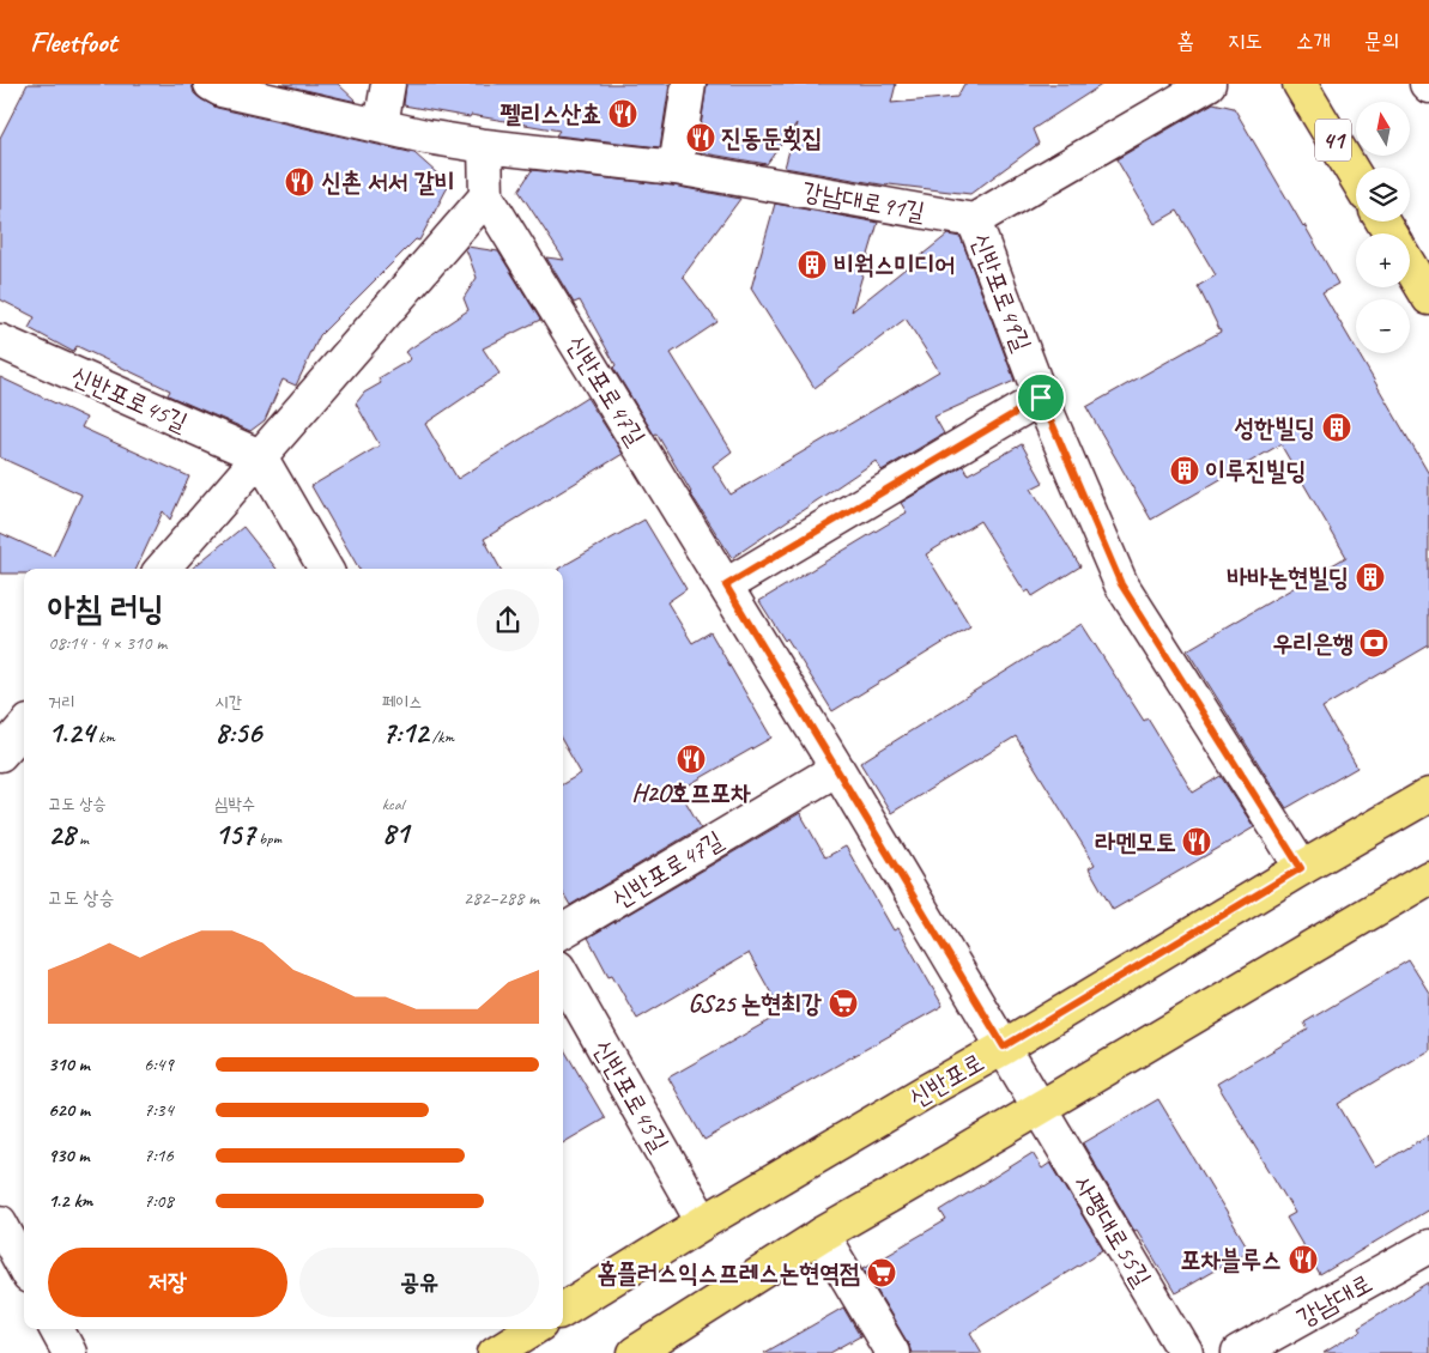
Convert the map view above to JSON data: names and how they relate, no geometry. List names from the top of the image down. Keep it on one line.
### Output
{"streets":{"main road":["41","신반포로"],"street":["강남대로91길","신반포로49길","신반포로47길","신반포로45길","사평대로55길","강남대로"]},"crossings":[["강남대로91길","신반포로49길"],["신반포로49길","신반포로"],["신반포로47길","신반포로"],["신반포로47길","사평대로55길"],["신반포로45길","신반포로"],["신반포로","사평대로55길"]],"places":{"restaurant":["펠리스산쵸","진동둔횟집","신촌 서서 갈비","H2O호프포차","라멘모토","포차블루스"],"building":["비웍스미디어","성한빌딩","이루진빌딩","바바논현빌딩"],"bank":["우리은행"],"supermarket":["GS25 논현최강","홈플러스익스프레스논현역점"]},"north":"top","page":{"header":"Fleetfoot","nav":["홈","지도","소개","문의"],"map_buttons":["+","−"],"heading":["아침 러닝","08:14 · 4 × 310 m"],"stats":[["거리","1.24 km"],["시간","8:56"],["페이스","7:12 /km"],["고도 상승","28 m"],["심박수","157 bpm"],["kcal","81"]],"chart":["고도 상승","282–288 m"],"list":[{"name":"310 m","note":"6:49"},{"name":"620 m","note":"7:34"},{"name":"930 m","note":"7:16"},{"name":"1.2 km","note":"7:08"}],"buttons":["저장","공유"]}}
